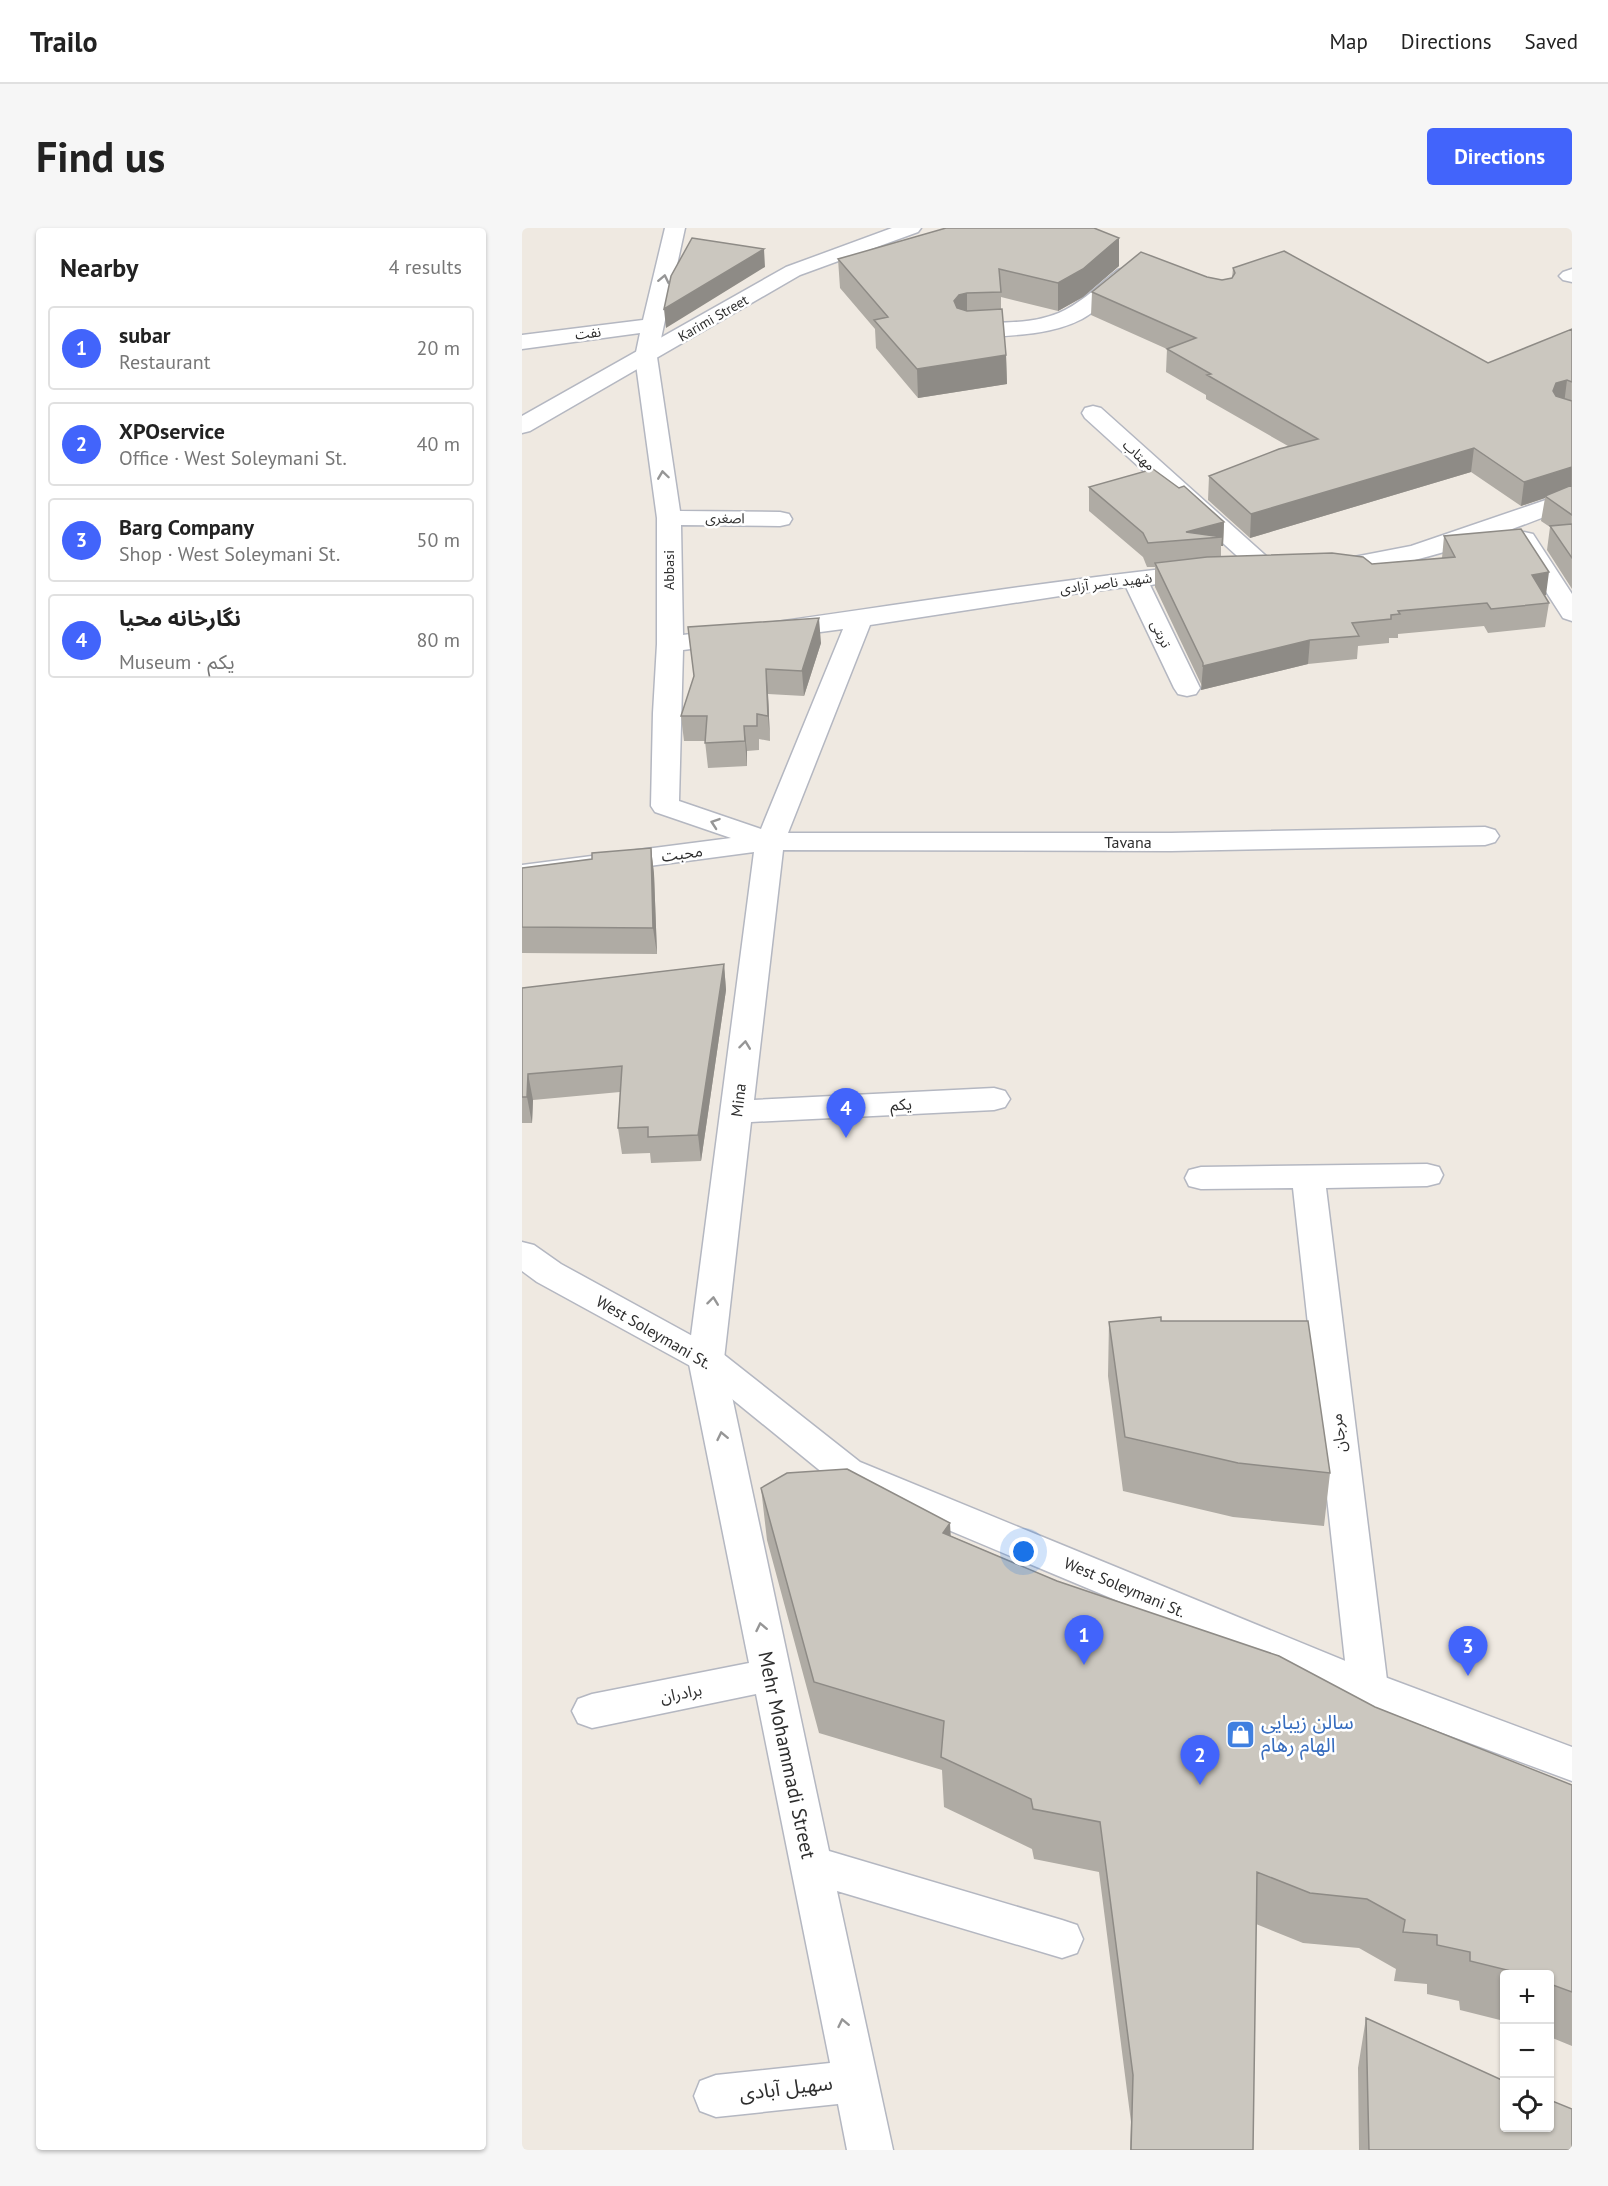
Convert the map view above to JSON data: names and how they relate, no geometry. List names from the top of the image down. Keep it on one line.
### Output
{"streets":{"street":["Karimi Street","نفت","مهتاب","اصغری","Abbasi","شهید ناصر آزادی","تربتی","Tavana","محبت","Mina","یکم","West Soleymani St.","مرجان","برادران","Mehr Mohammadi Street","سهیل آبادی"]},"crossings":[["Karimi Street","Abbasi"],["نفت","Abbasi"],["مهتاب","شهید ناصر آزادی"],["اصغری","Abbasi"],["Abbasi","شهید ناصر آزادی"],["Abbasi","Tavana"],["Abbasi","محبت"],["Abbasi","Mina"],["شهید ناصر آزادی","تربتی"],["شهید ناصر آزادی","Mina"],["Tavana","محبت"],["Tavana","Mina"],["محبت","Mina"],["Mina","یکم"],["Mina","West Soleymani St."],["Mina","Mehr Mohammadi Street"],["West Soleymani St.","مرجان"],["West Soleymani St.","Mehr Mohammadi Street"],["برادران","Mehr Mohammadi Street"],["Mehr Mohammadi Street","سهیل آبادی"]],"one_way":["Abbasi","Mina","Mehr Mohammadi Street"],"places":{"shop":["سالن زیبایی الهام رهام"]},"page":{"header":"Trailo","nav":["Map","Directions","Saved"],"buttons":"Directions","title":"Find us","heading":["Nearby","4 results"],"list":[{"mark":"1","name":"subar","note":"Restaurant","value":"20 m"},{"mark":"2","name":"XPOservice","note":"Office · West Soleymani St.","value":"40 m"},{"mark":"3","name":"Barg Company","note":"Shop · West Soleymani St.","value":"50 m"},{"mark":"4","name":"نگارخانه محیا","note":"Museum · یکم","value":"80 m"}],"pins":["4","1","3","2"],"map_buttons":["+","−"]}}
